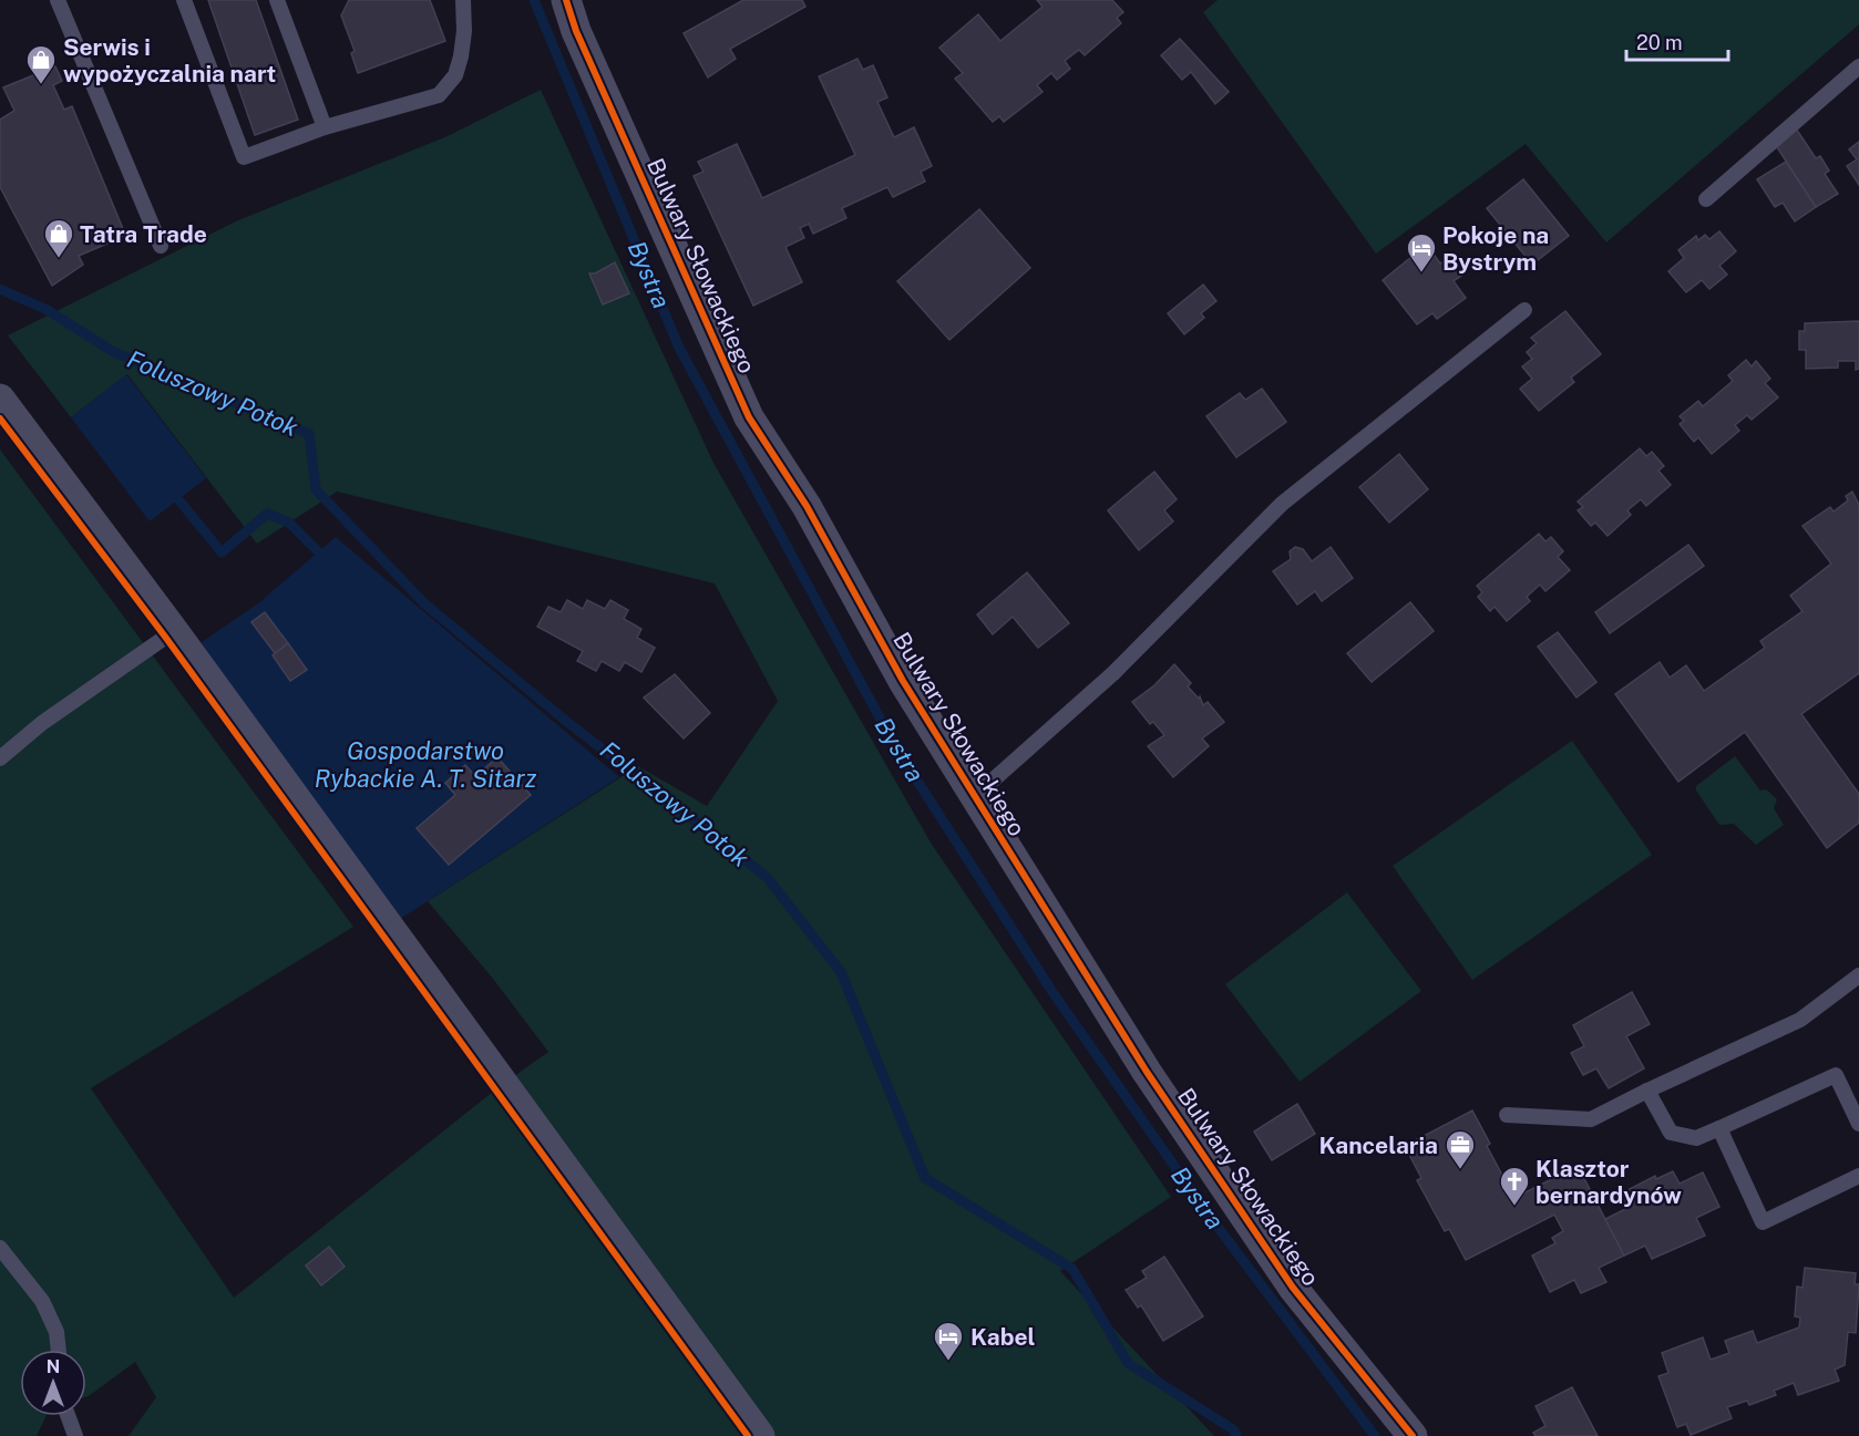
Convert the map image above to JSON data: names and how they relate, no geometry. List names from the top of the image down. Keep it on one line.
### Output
{"streets":{"street":["Bulwary Słowackiego"]},"water":["Bystra","Foluszowy Potok","Gospodarstwo Rybackie A. T. Sitarz"],"places":{"shop":["Serwis i wypożyczalnia nart","Tatra Trade"],"hotel":["Pokoje na Bystrym","Kabel"],"office":["Kancelaria"],"church":["Klasztor bernardynów"]},"scale_bar":"20 m","north":"top"}
